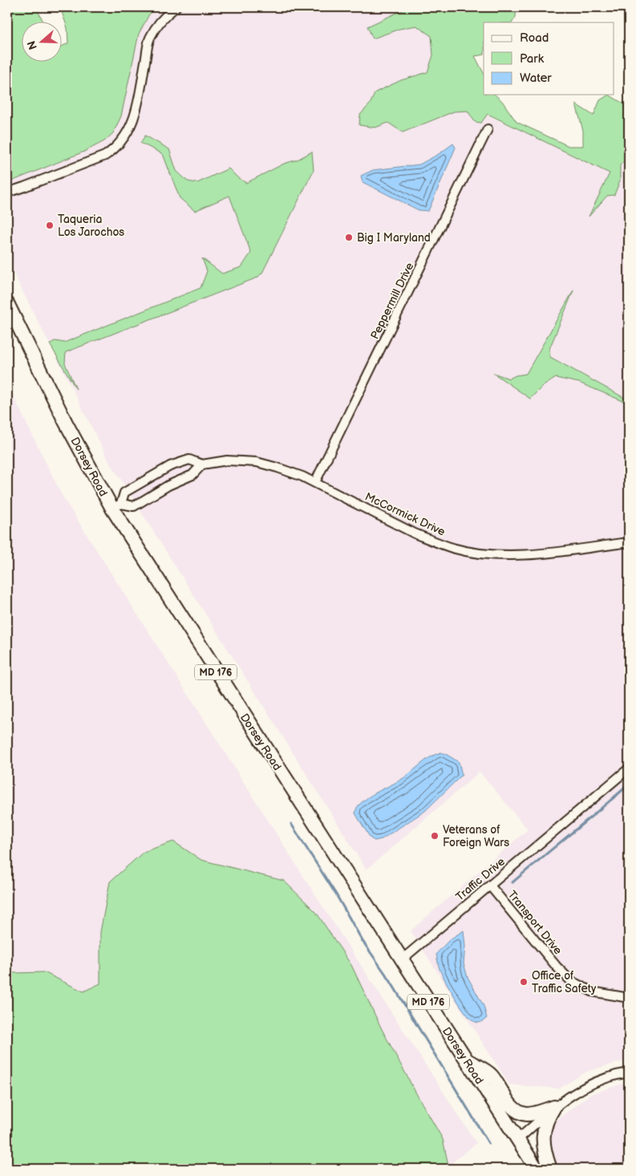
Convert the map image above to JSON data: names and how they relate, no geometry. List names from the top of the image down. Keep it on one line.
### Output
{"streets":{"main road":["Dorsey Road","MD 176"],"street":["Peppermill Drive","McCormick Drive","Traffic Drive","Transport Drive"]},"crossings":[["Peppermill Drive","McCormick Drive"],["Dorsey Road","McCormick Drive"],["Dorsey Road","Traffic Drive"],["Traffic Drive","Transport Drive"]],"places":["Taqueria Los Jarochos","Big I Maryland","Veterans of Foreign Wars","Office of Traffic Safety"],"legend":["Road","Park","Water"],"north":"left"}
